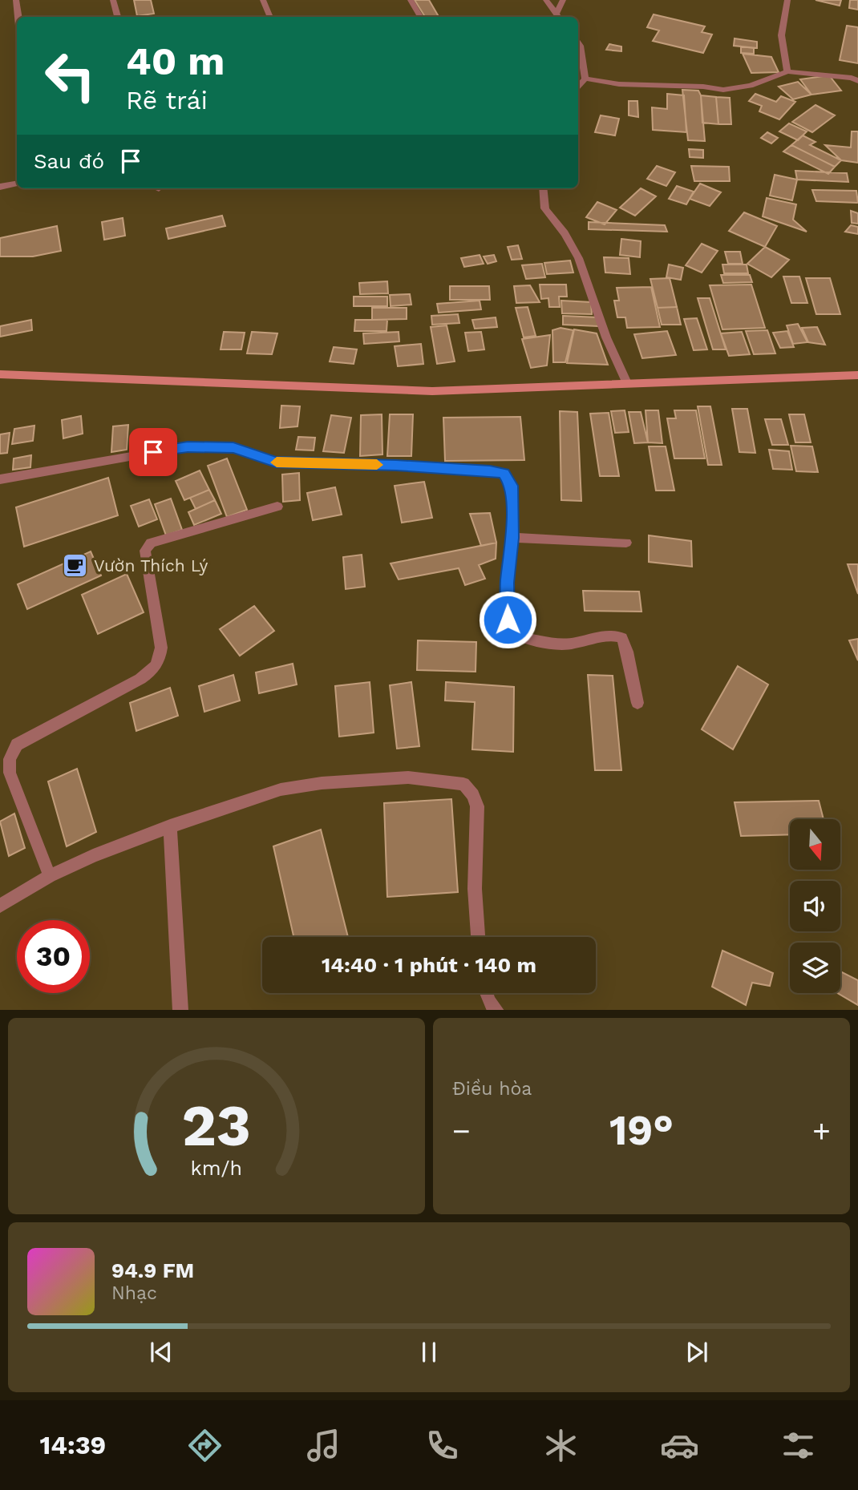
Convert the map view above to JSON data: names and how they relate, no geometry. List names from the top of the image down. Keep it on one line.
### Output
{"places":{"cafe":["Vườn Thích Lý"]},"north":"bottom","page":{"turn":["40 m","Rẽ trái"],"then":"Sau đó","limit":"30","trip":"14:40 · 1 phút · 140 m","tile":"Điều hòa","heat":["−","19°","+"],"song":["94.9 FM","Nhạc"],"tabs":"14:39","gauge":["23","km/h"]}}
